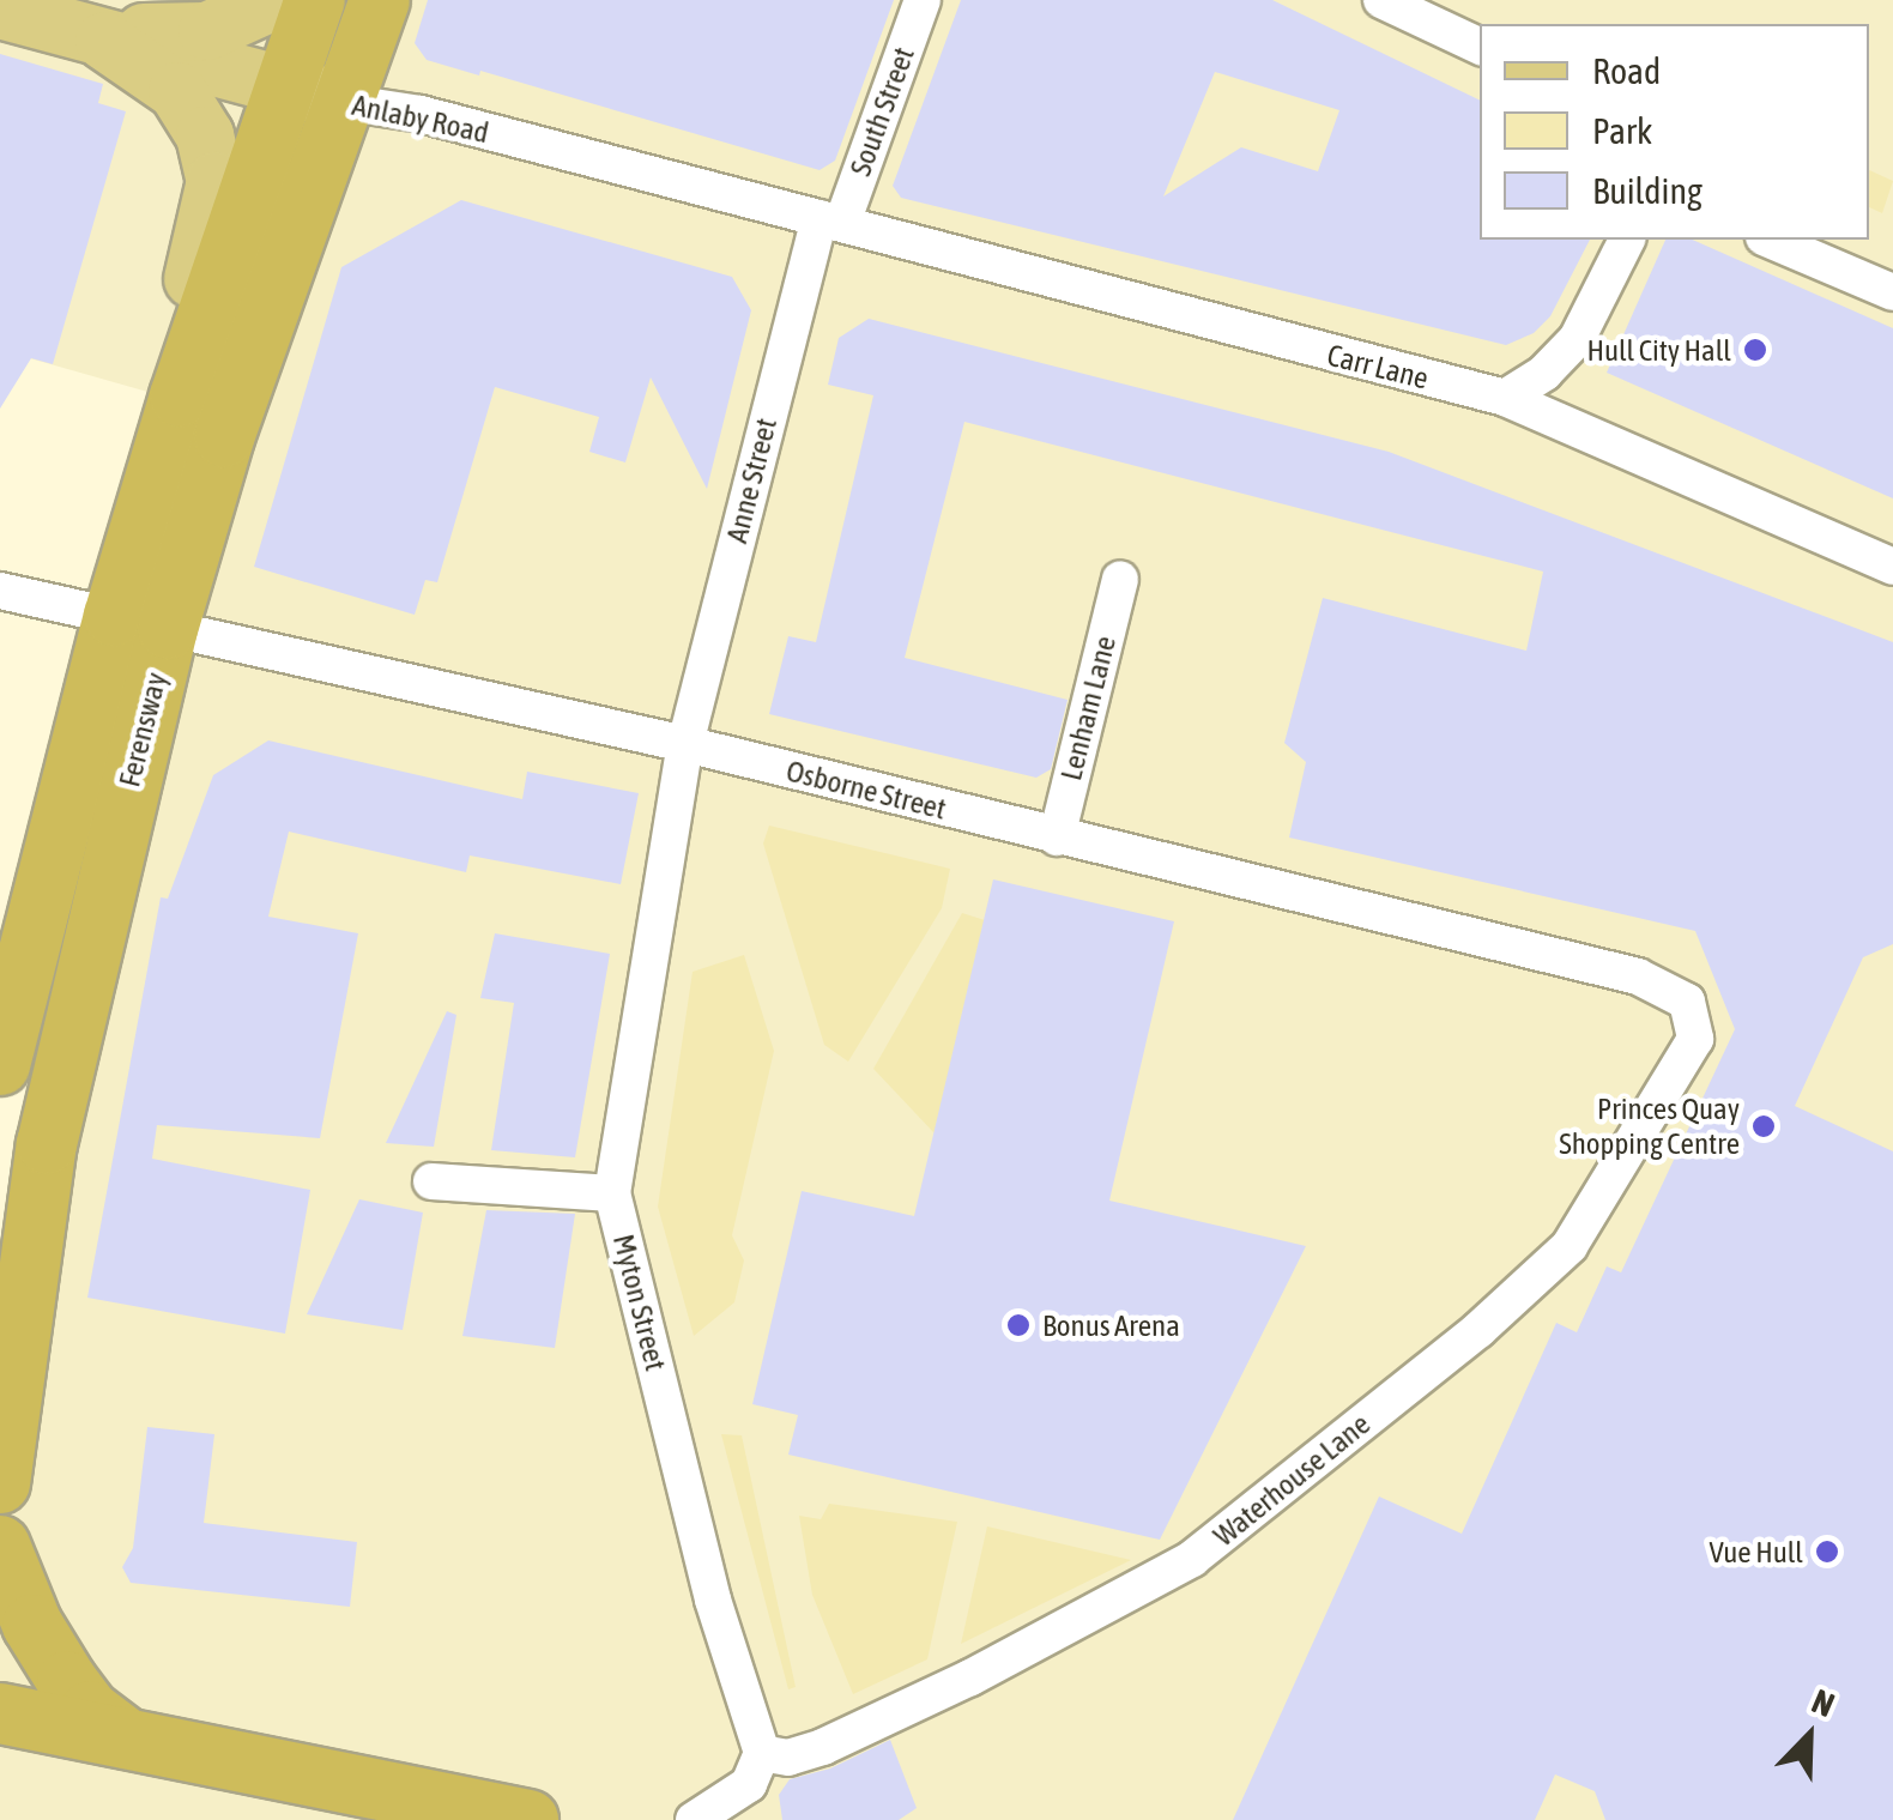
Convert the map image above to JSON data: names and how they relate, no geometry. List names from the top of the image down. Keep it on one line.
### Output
{"streets":{"highway":["Ferensway"],"main road":["Anlaby Road"],"street":["South Street","Carr Lane","Anne Street","Lenham Lane","Osborne Street","Myton Street","Waterhouse Lane"]},"crossings":[["South Street","Anlaby Road"],["South Street","Carr Lane"],["South Street","Anne Street"],["Anlaby Road","Carr Lane"],["Anlaby Road","Anne Street"],["Anlaby Road","Ferensway"],["Carr Lane","Anne Street"],["Anne Street","Osborne Street"],["Anne Street","Myton Street"],["Lenham Lane","Osborne Street"],["Ferensway","Osborne Street"],["Osborne Street","Myton Street"],["Osborne Street","Waterhouse Lane"],["Myton Street","Waterhouse Lane"]],"places":["Hull City Hall","Princes Quay Shopping Centre","Bonus Arena","Vue Hull"],"legend":["Road","Park","Building"],"north":"top right"}
